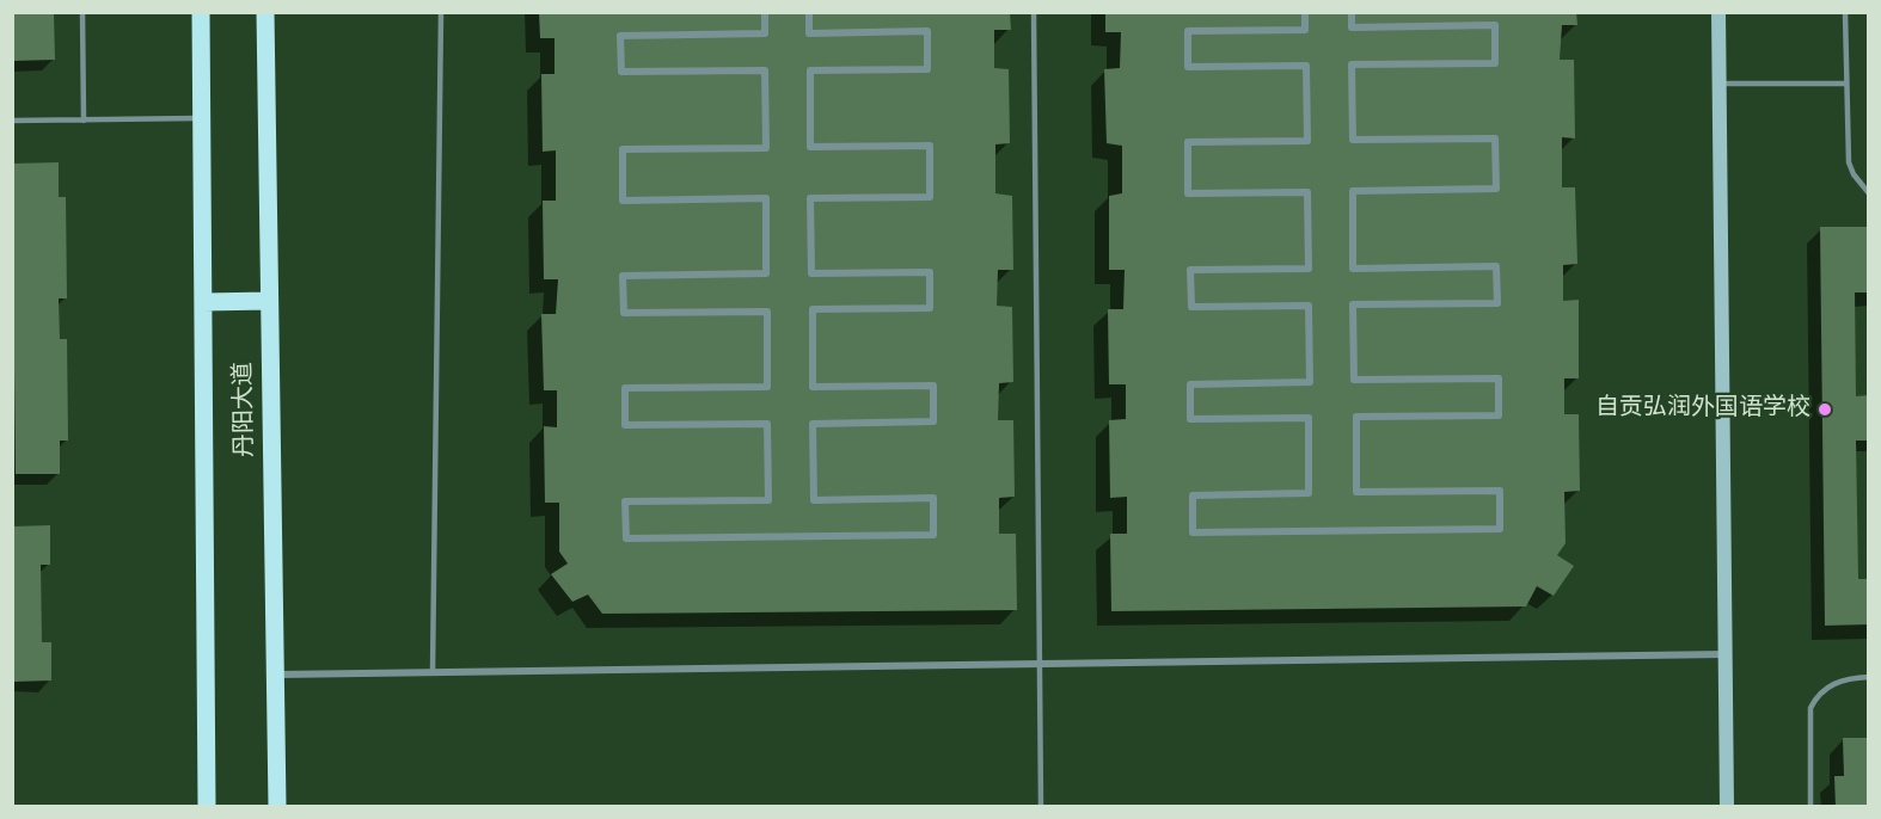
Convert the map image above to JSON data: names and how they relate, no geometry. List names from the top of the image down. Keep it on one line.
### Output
{"streets":{"main road":["丹阳大道"]},"places":["自贡弘润外国语学校"]}
